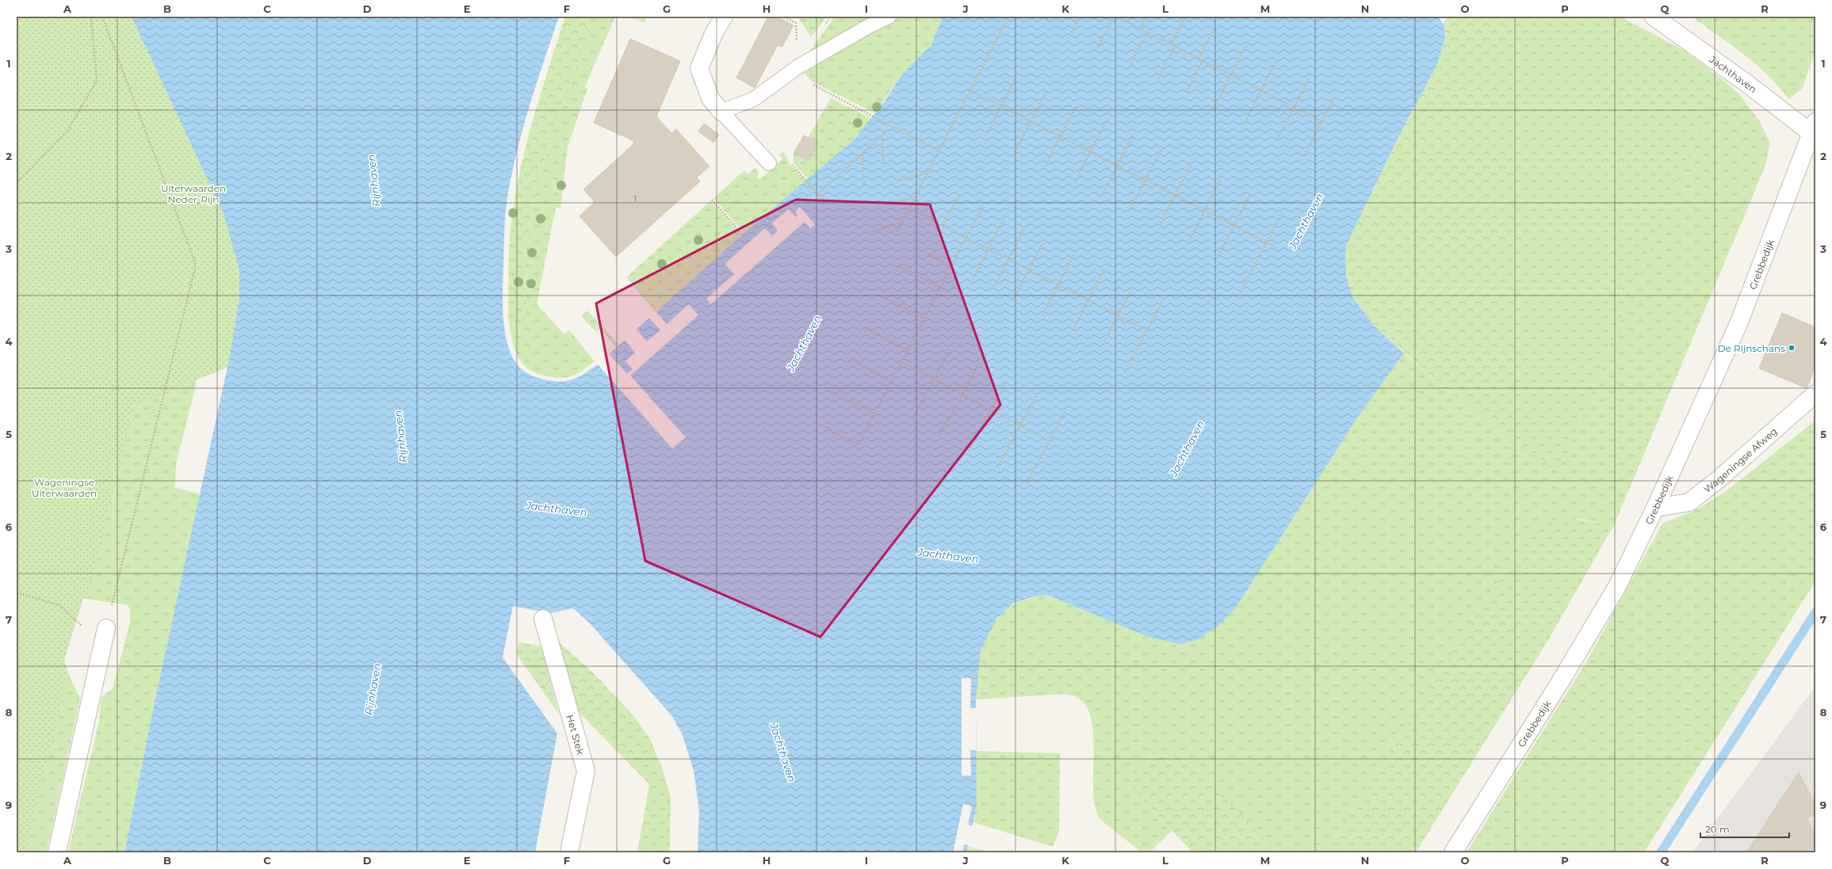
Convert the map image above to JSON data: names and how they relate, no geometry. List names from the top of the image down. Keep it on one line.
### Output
{"streets":{"street":["Jachthaven","Grebbedijk","Wageningse Afweg","Het Stek"]},"crossings":[["Jachthaven","Grebbedijk"],["Grebbedijk","Wageningse Afweg"]],"water":["Rijnhaven","Jachthaven"],"parks":["Uiterwaarden Neder-Rijn","Wageningse Uiterwaarden"],"places":["De Rijnschans"],"house_numbers":["1"],"scale_bar":"20 m","grid":{"columns":["A","B","C","D","E","F","G","H","I","J","K","L","M","N","O","P","Q","R"],"rows":["1","2","3","4","5","6","7","8","9"]}}
